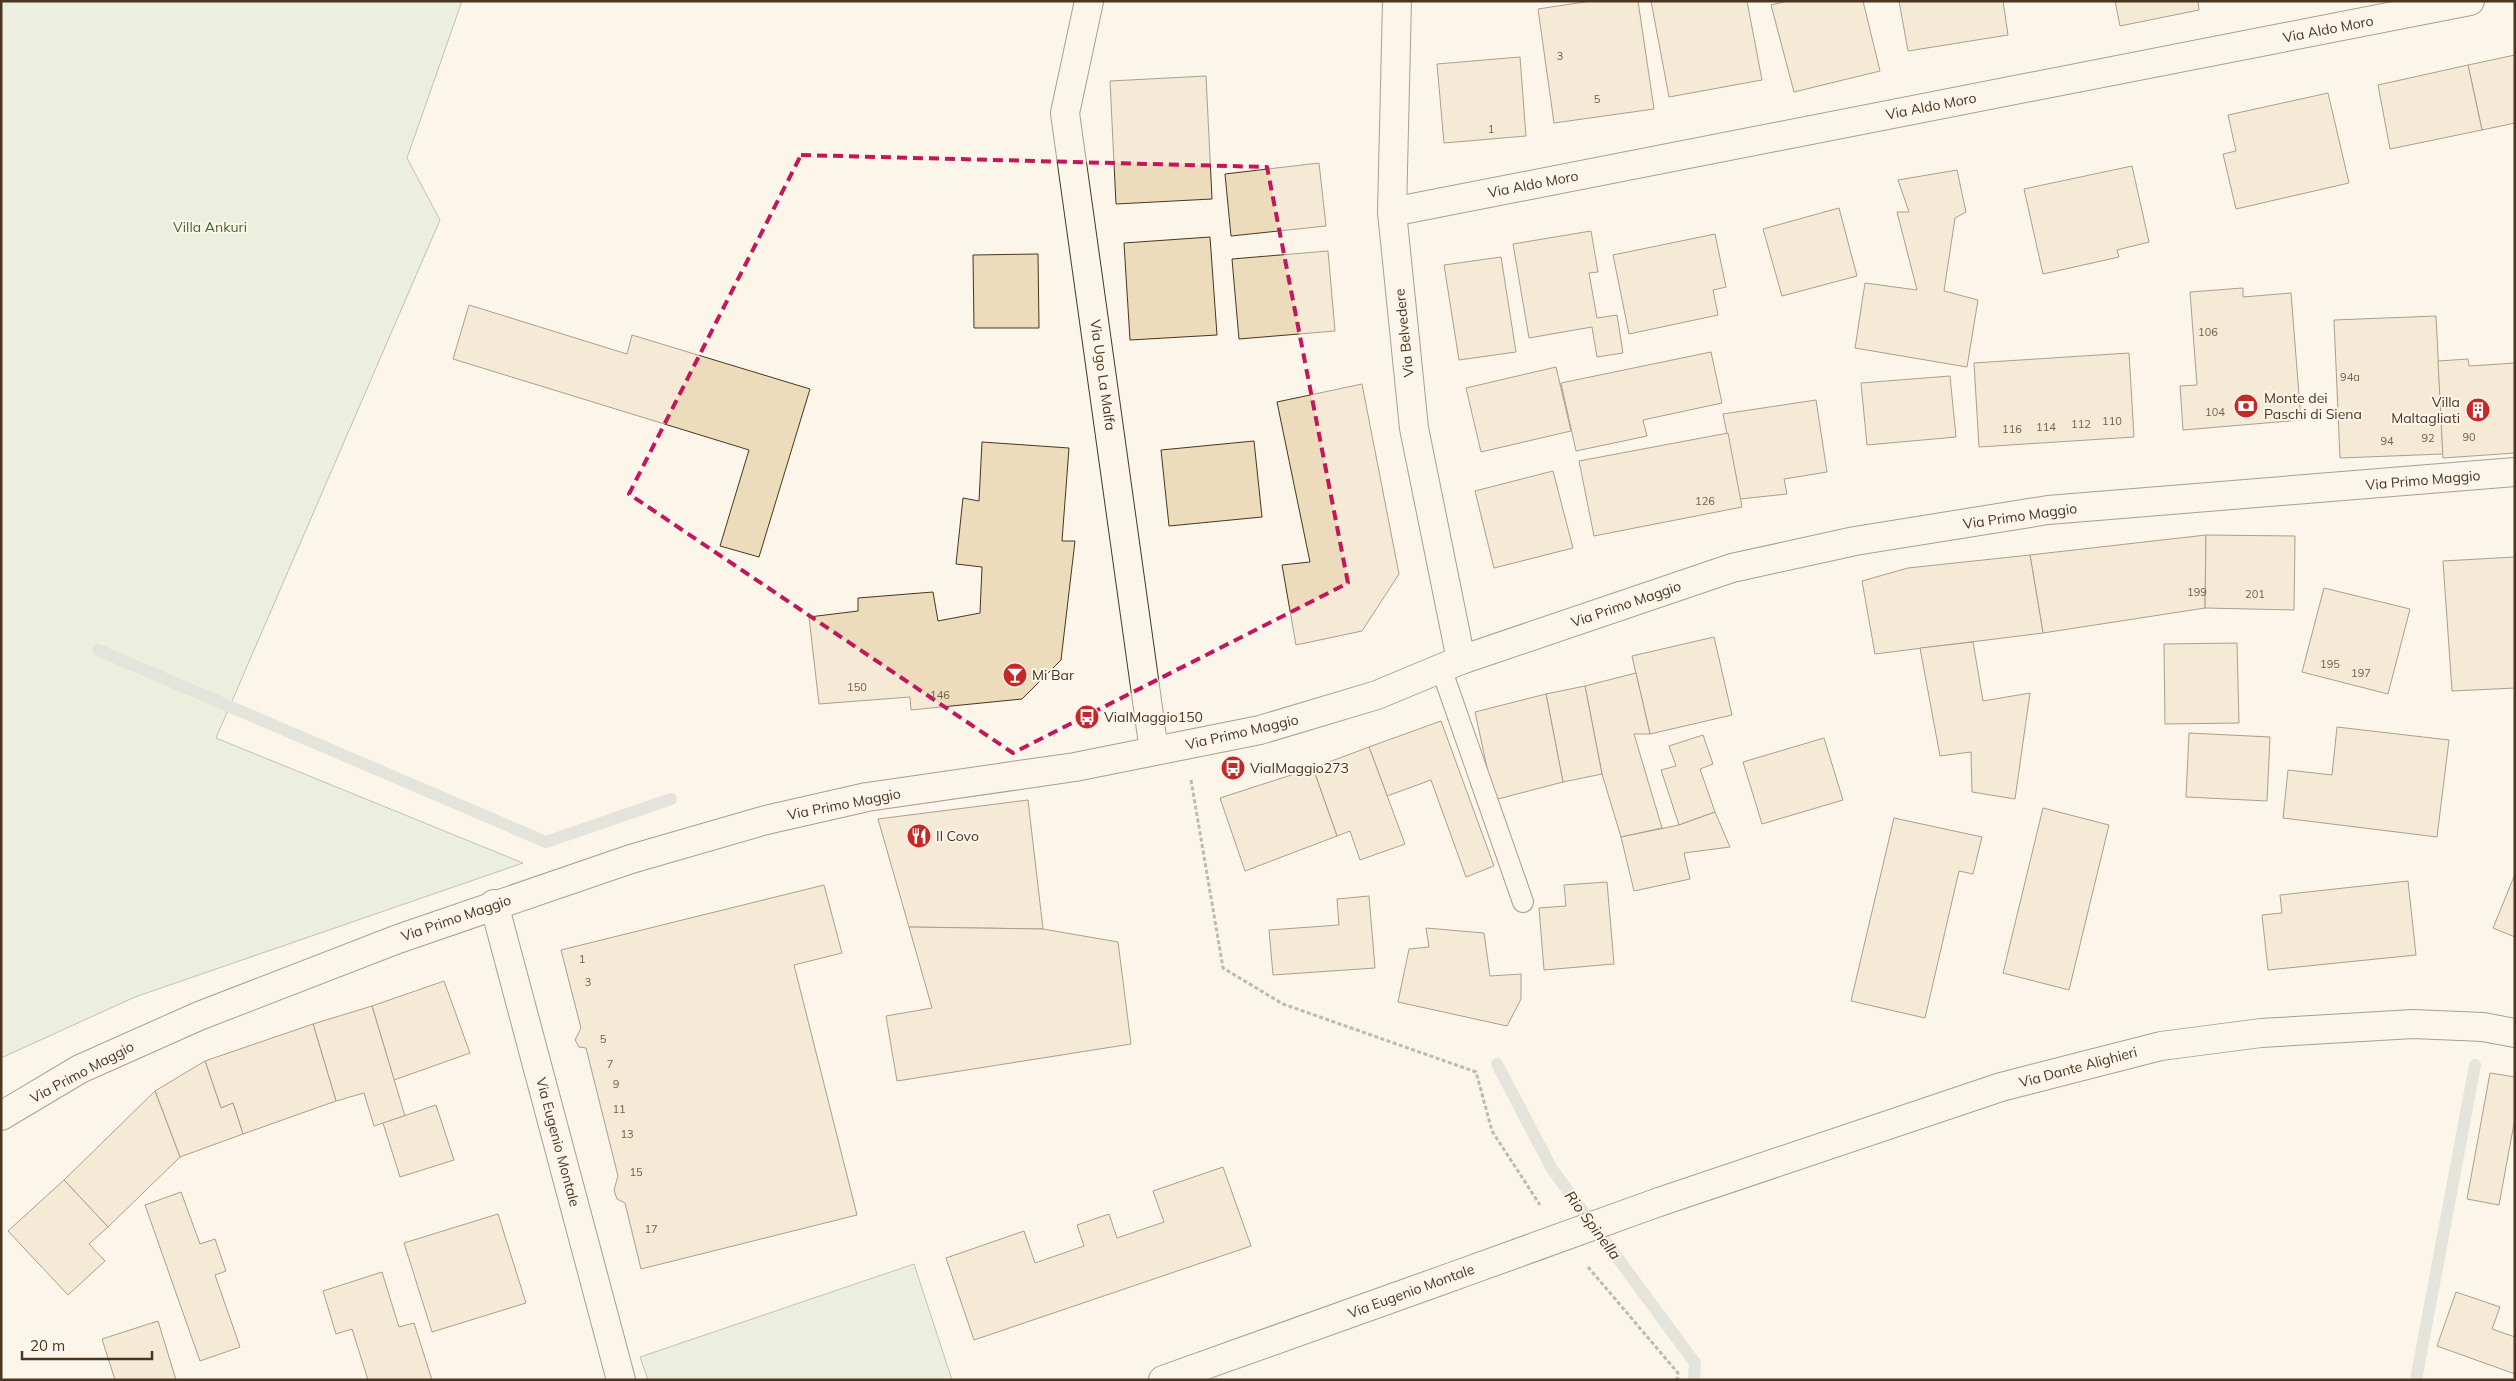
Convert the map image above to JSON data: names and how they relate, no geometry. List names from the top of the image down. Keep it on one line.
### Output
{"streets":{"street":["Via Aldo Moro","Via Belvedere","Via Ugo La Malfa","Via Primo Maggio","Via Dante Alighieri","Via Eugenio Montale"]},"crossings":[["Via Aldo Moro","Via Belvedere"],["Via Belvedere","Via Primo Maggio"],["Via Ugo La Malfa","Via Primo Maggio"],["Via Primo Maggio","Via Eugenio Montale"],["Via Dante Alighieri","Via Eugenio Montale"]],"water":["Rio Spinella"],"parks":["Villa Ankuri"],"places":{"bank":["Monte dei Paschi di Siena"],"building":["Villa Maltagliati"],"bar":["Mi Bar"],"bus stop":["ViaIMaggio150","ViaIMaggio273"],"restaurant":["Il Covo"]},"house_numbers":["3","5","1","106","94a","104","110","112","114","116","90","92","94","126","199","201","195","197","150","146","1","3","5","7","9","11","13","15","17"],"scale_bar":"20 m"}
